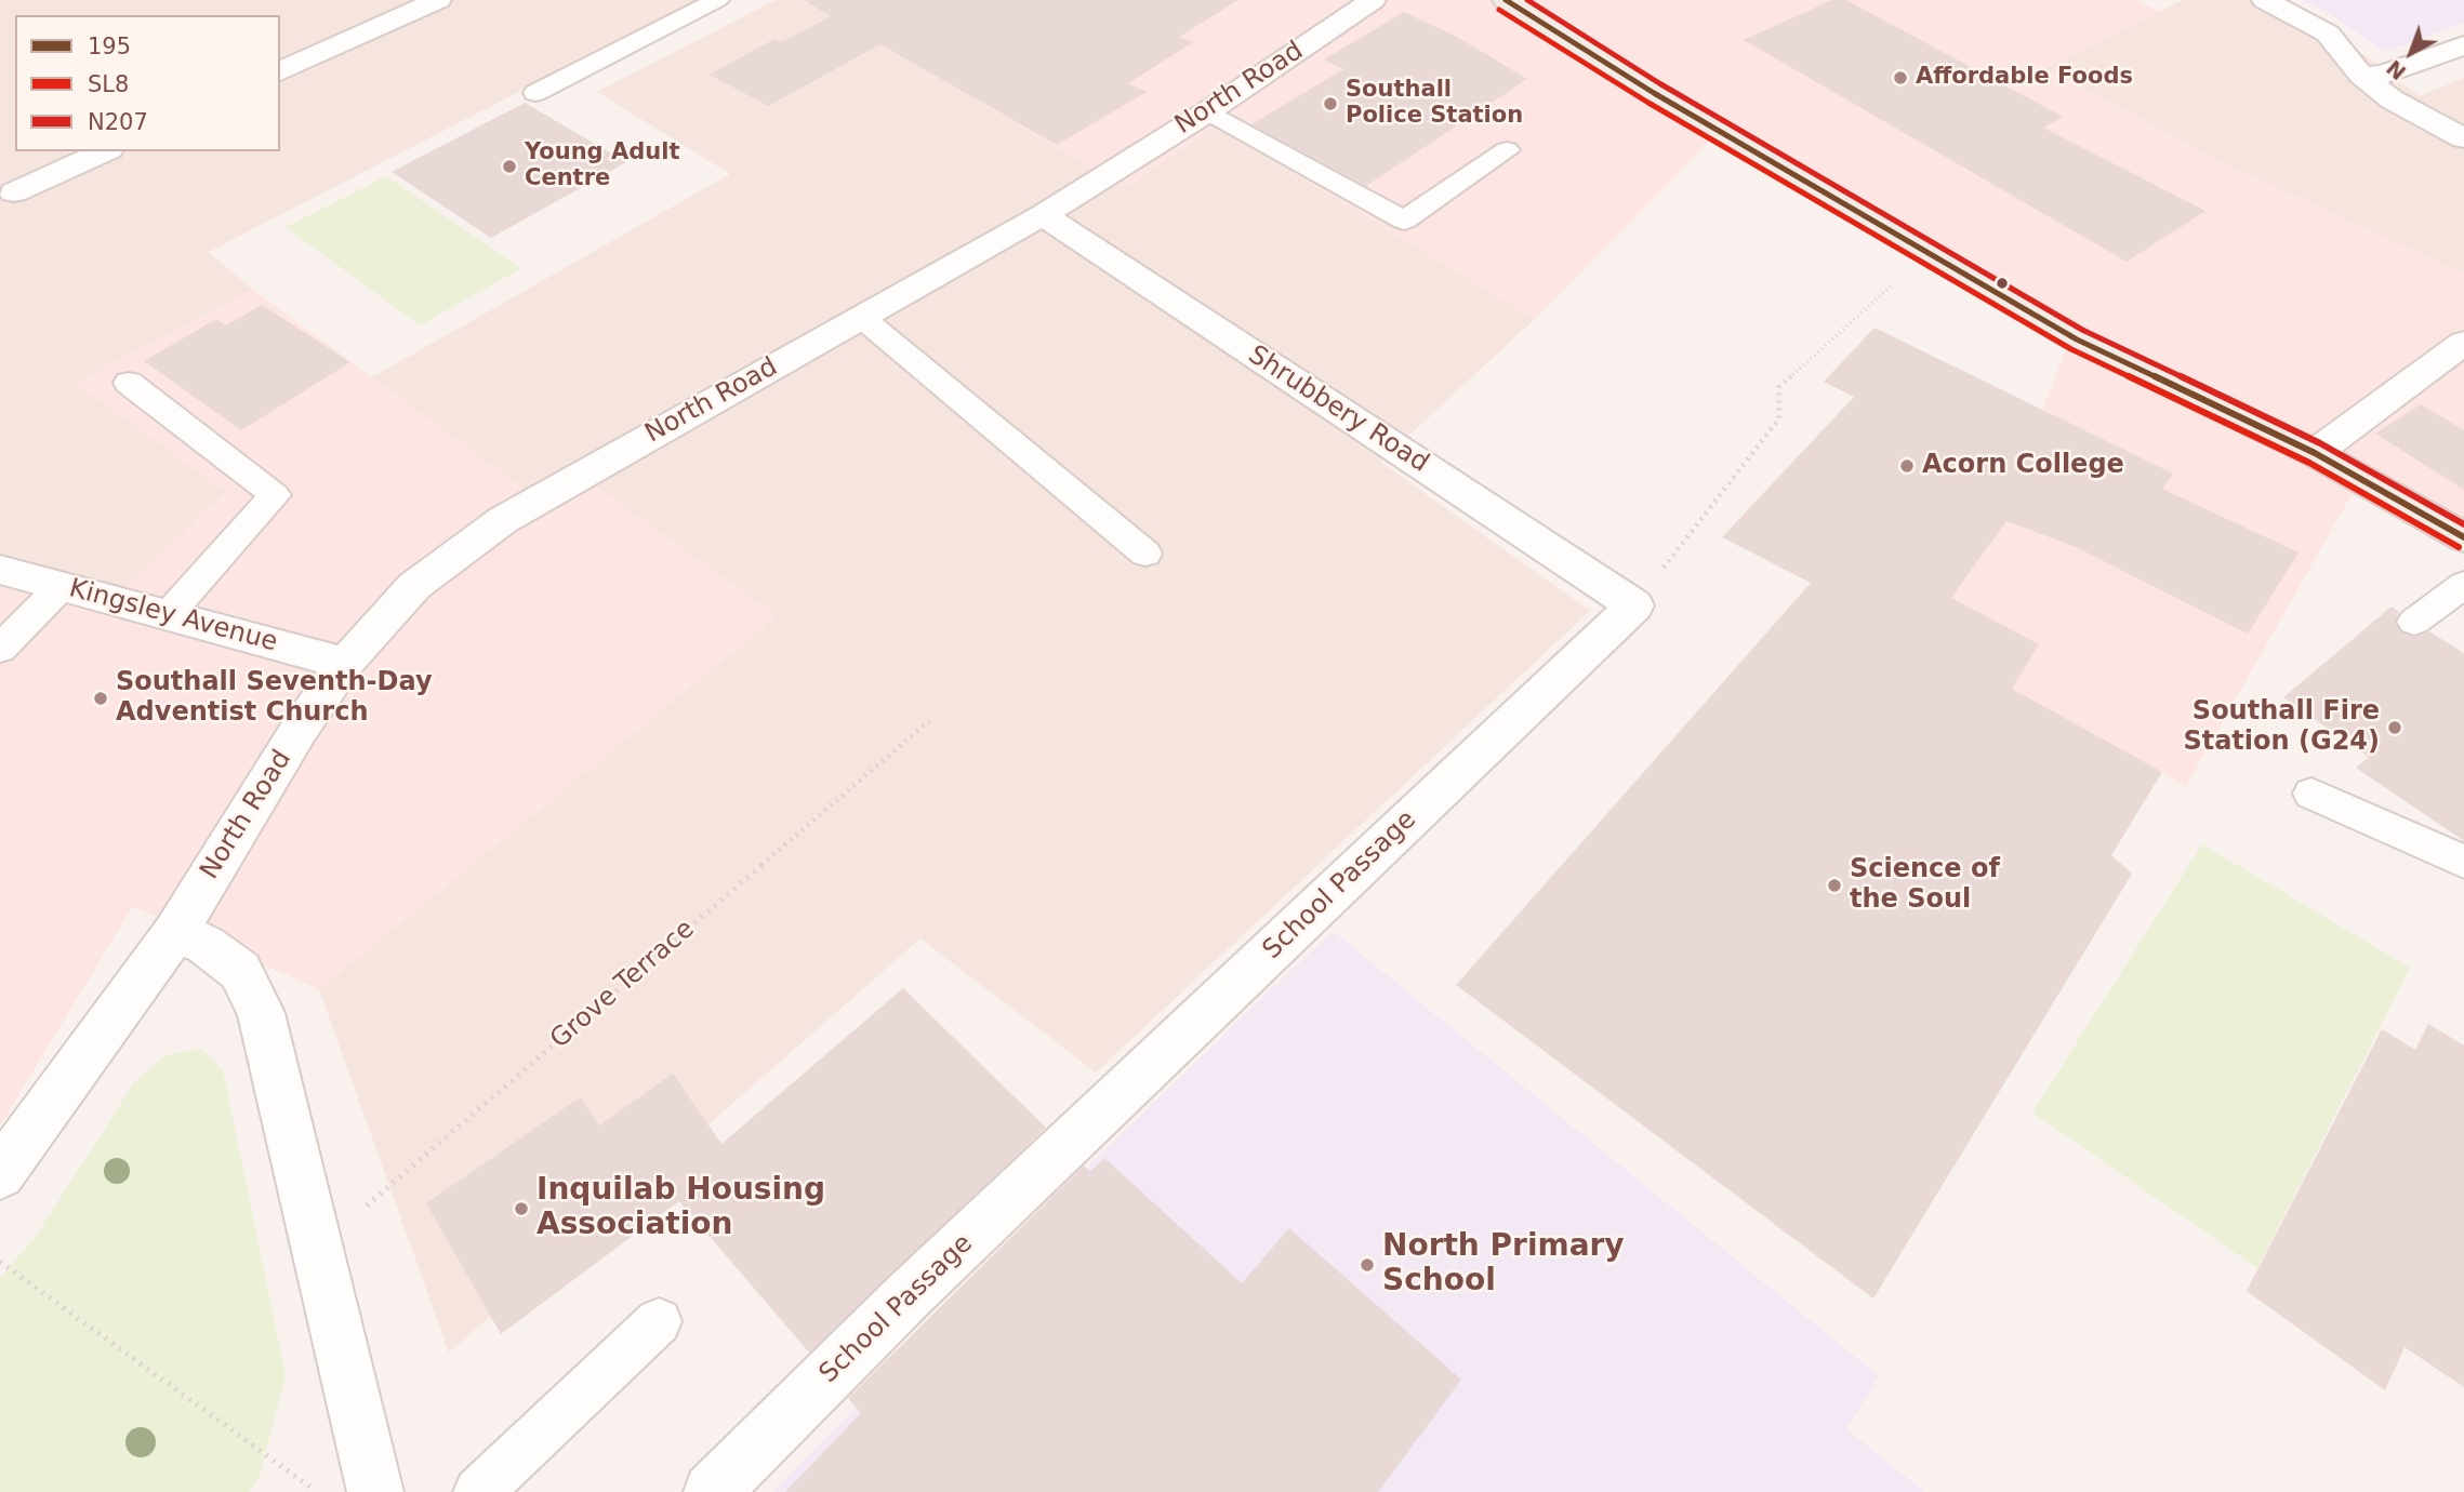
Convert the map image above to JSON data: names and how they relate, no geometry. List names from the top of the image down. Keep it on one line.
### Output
{"streets":{"street":["North Road","Shrubbery Road","Kingsley Avenue","School Passage"],"path":["Grove Terrace"]},"crossings":[["North Road","Shrubbery Road"],["North Road","Kingsley Avenue"],["Shrubbery Road","School Passage"]],"places":["Affordable Foods","Southall Police Station","Young Adult Centre","Acorn College","Southall Seventh-Day Adventist Church","Southall Fire Station (G24)","Science of the Soul","Inquilab Housing Association","North Primary School"],"lines":["transit line 195","transit line N207","transit line SL8"],"legend":["195","SL8","N207"],"north":"bottom left"}
